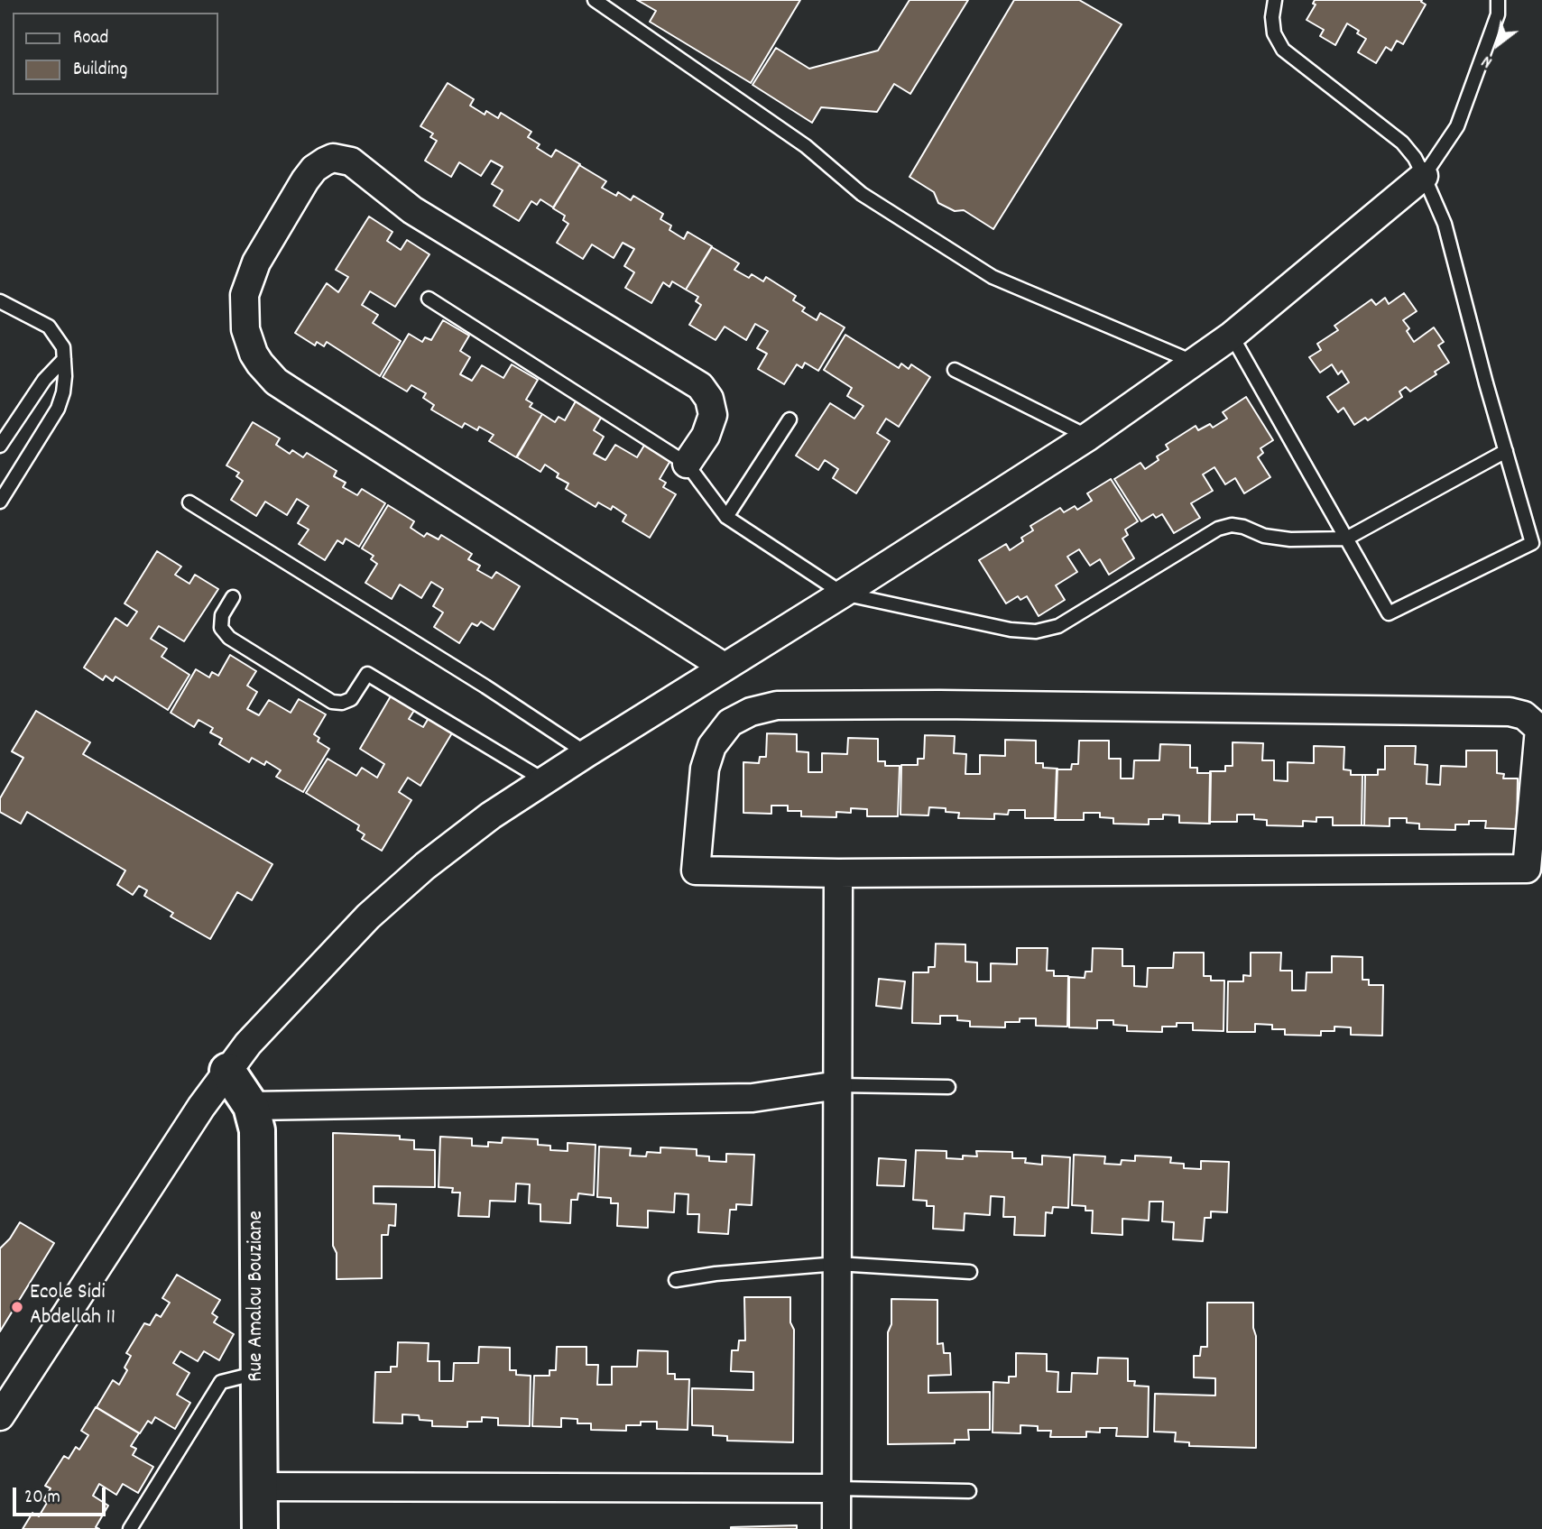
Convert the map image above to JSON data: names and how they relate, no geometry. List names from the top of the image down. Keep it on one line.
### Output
{"streets":{"street":["Rue Amalou Bouziane"]},"places":["Ecole Sidi Abdellah 11"],"legend":["Road","Building"],"scale_bar":"20 m","north":"bottom left"}
